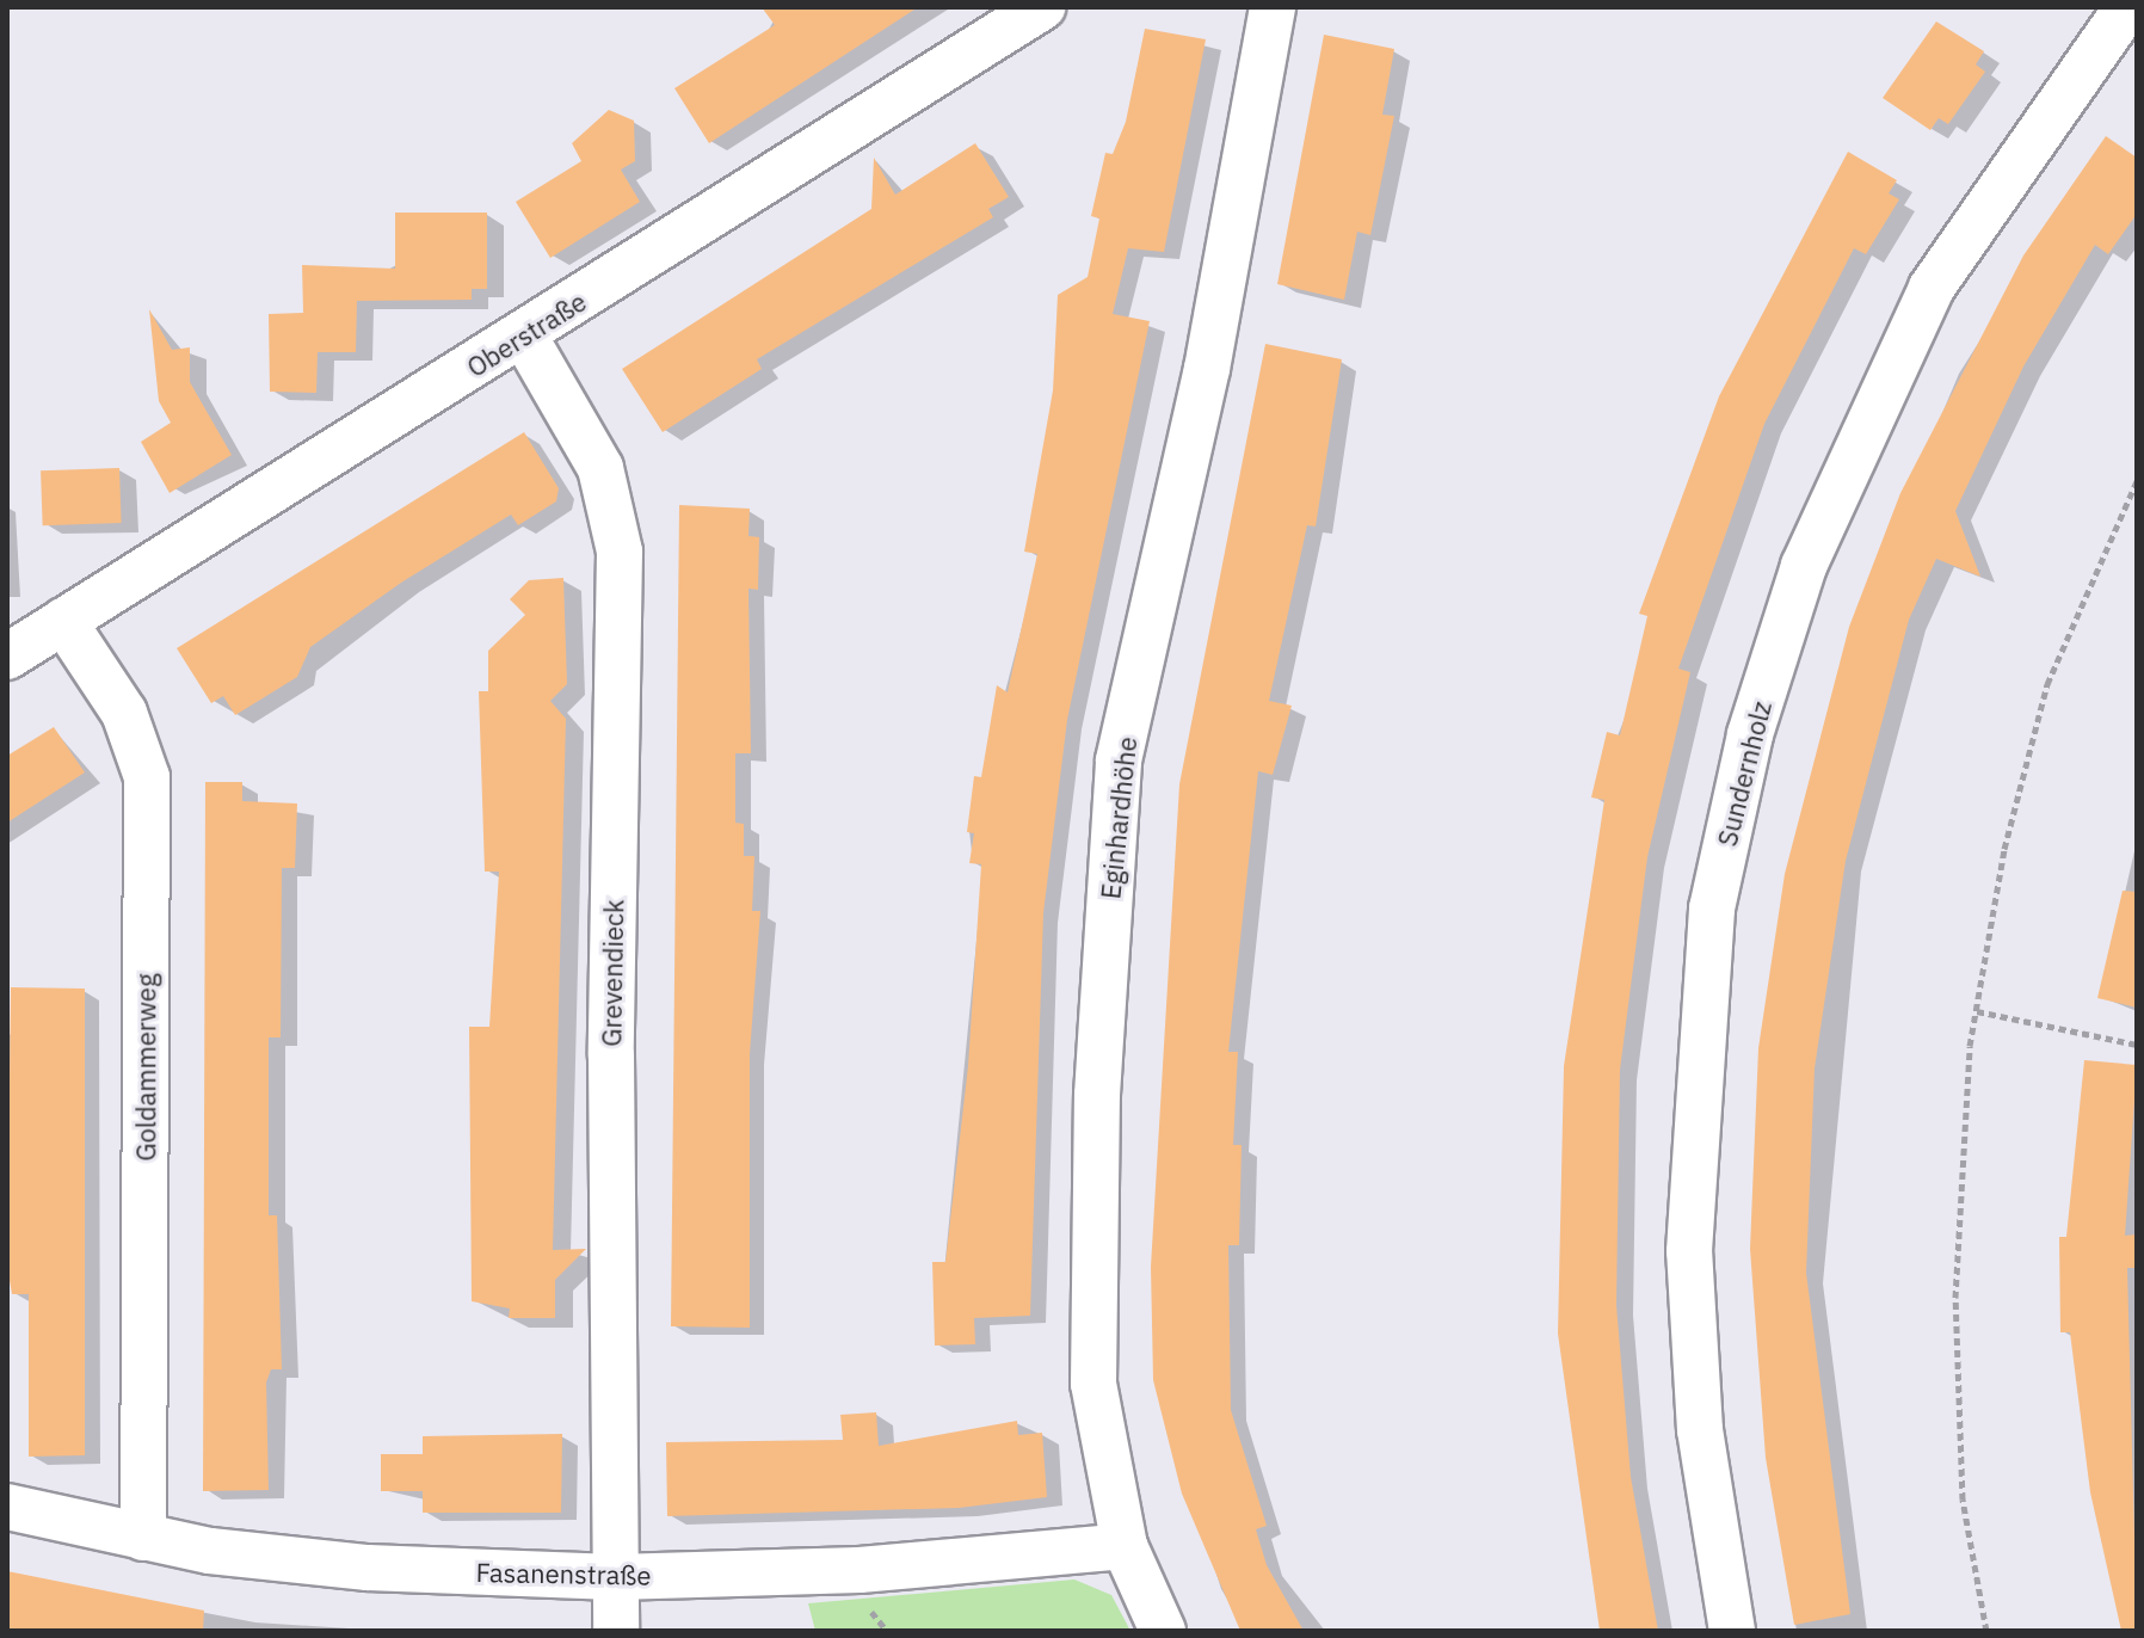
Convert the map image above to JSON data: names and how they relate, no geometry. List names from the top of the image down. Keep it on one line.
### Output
{"streets":{"street":["Oberstraße","Sundernholz","Eginhardhöhe","Grevendieck","Goldammerweg","Fasanenstraße"]},"crossings":[["Oberstraße","Grevendieck"],["Oberstraße","Goldammerweg"],["Eginhardhöhe","Fasanenstraße"],["Grevendieck","Fasanenstraße"],["Goldammerweg","Fasanenstraße"]]}
